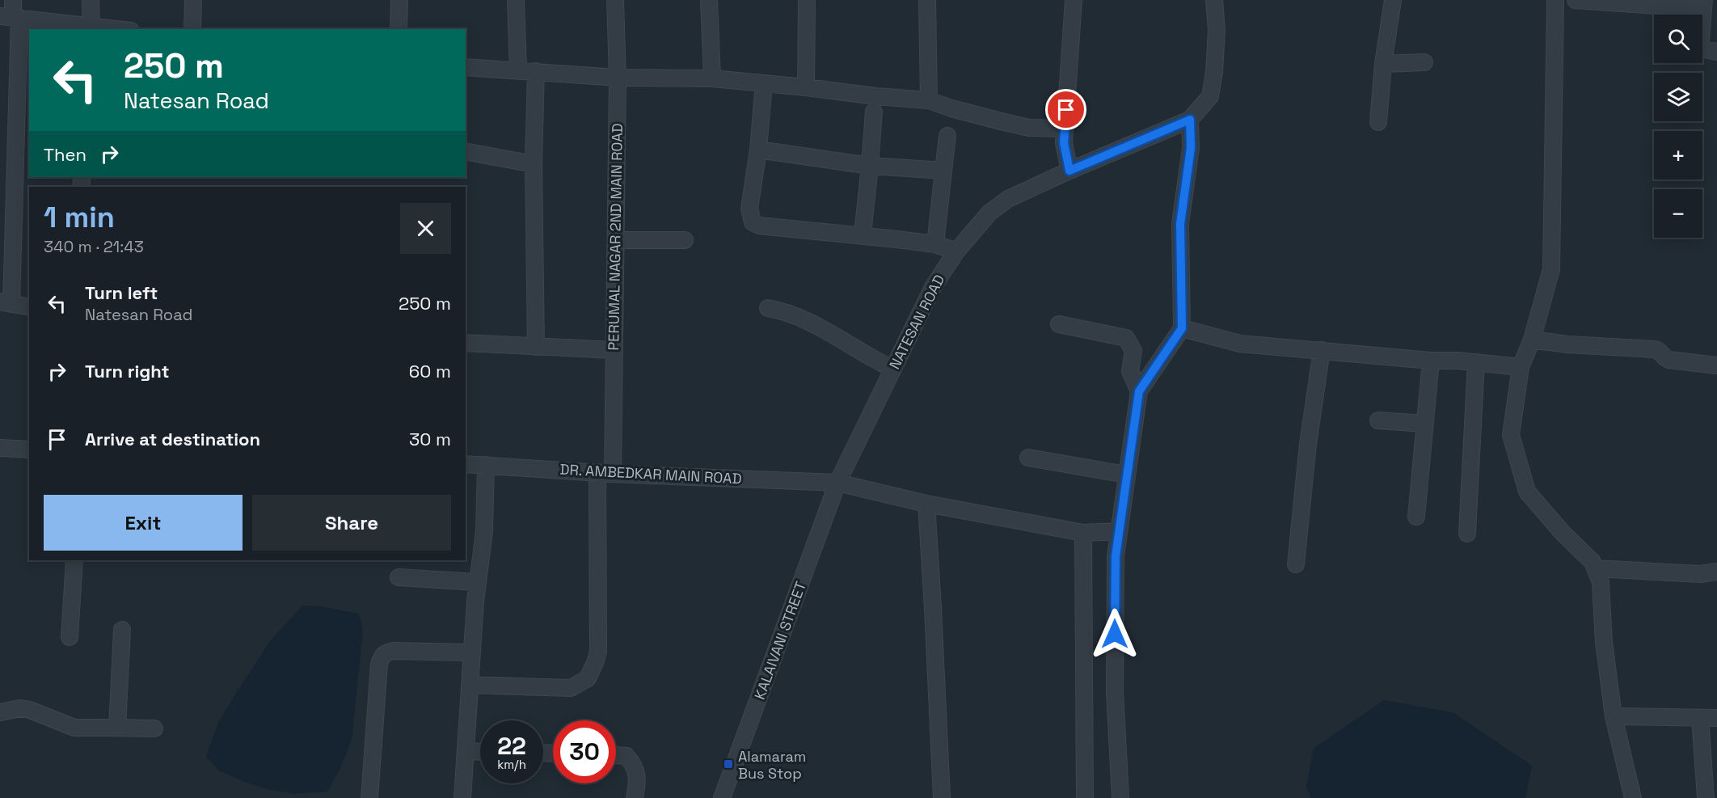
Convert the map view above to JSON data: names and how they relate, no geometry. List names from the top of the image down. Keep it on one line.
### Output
{"streets":{"street":["PERUMAL NAGAR 2ND MAIN ROAD","NATESAN ROAD","DR. AMBEDKAR MAIN ROAD","KALAIVANI STREET"]},"crossings":[["PERUMAL NAGAR 2ND MAIN ROAD","DR. AMBEDKAR MAIN ROAD"],["NATESAN ROAD","DR. AMBEDKAR MAIN ROAD"],["NATESAN ROAD","KALAIVANI STREET"],["DR. AMBEDKAR MAIN ROAD","KALAIVANI STREET"]],"places":{"transit":["Alamaram Bus Stop"]},"page":{"map_buttons":["+","−"],"turn":["250 m","Natesan Road"],"then":"Then","heading":["1 min","340 m · 21:43"],"list":[{"name":"Turn left","note":"Natesan Road","value":"250 m"},{"name":"Turn right","value":"60 m"},{"name":"Arrive at destination","value":"30 m"}],"buttons":["Exit","Share"],"speed":"22 km/h","limit":"30"}}
